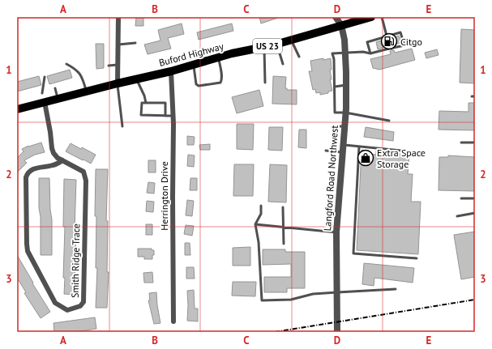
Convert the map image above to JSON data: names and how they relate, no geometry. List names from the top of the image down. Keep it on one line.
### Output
{"streets":{"main road":["US 23","Buford Highway"],"street":["Langford Road Northwest","Herrington Drive","Smith Ridge Trace"]},"crossings":[["Buford Highway","Langford Road Northwest"],["Buford Highway","Herrington Drive"],["Buford Highway","Smith Ridge Trace"]],"places":{"fuel station":["Citgo"],"shop":["Extra Space Storage"]},"grid":{"columns":["A","B","C","D","E"],"rows":["1","2","3"]}}
